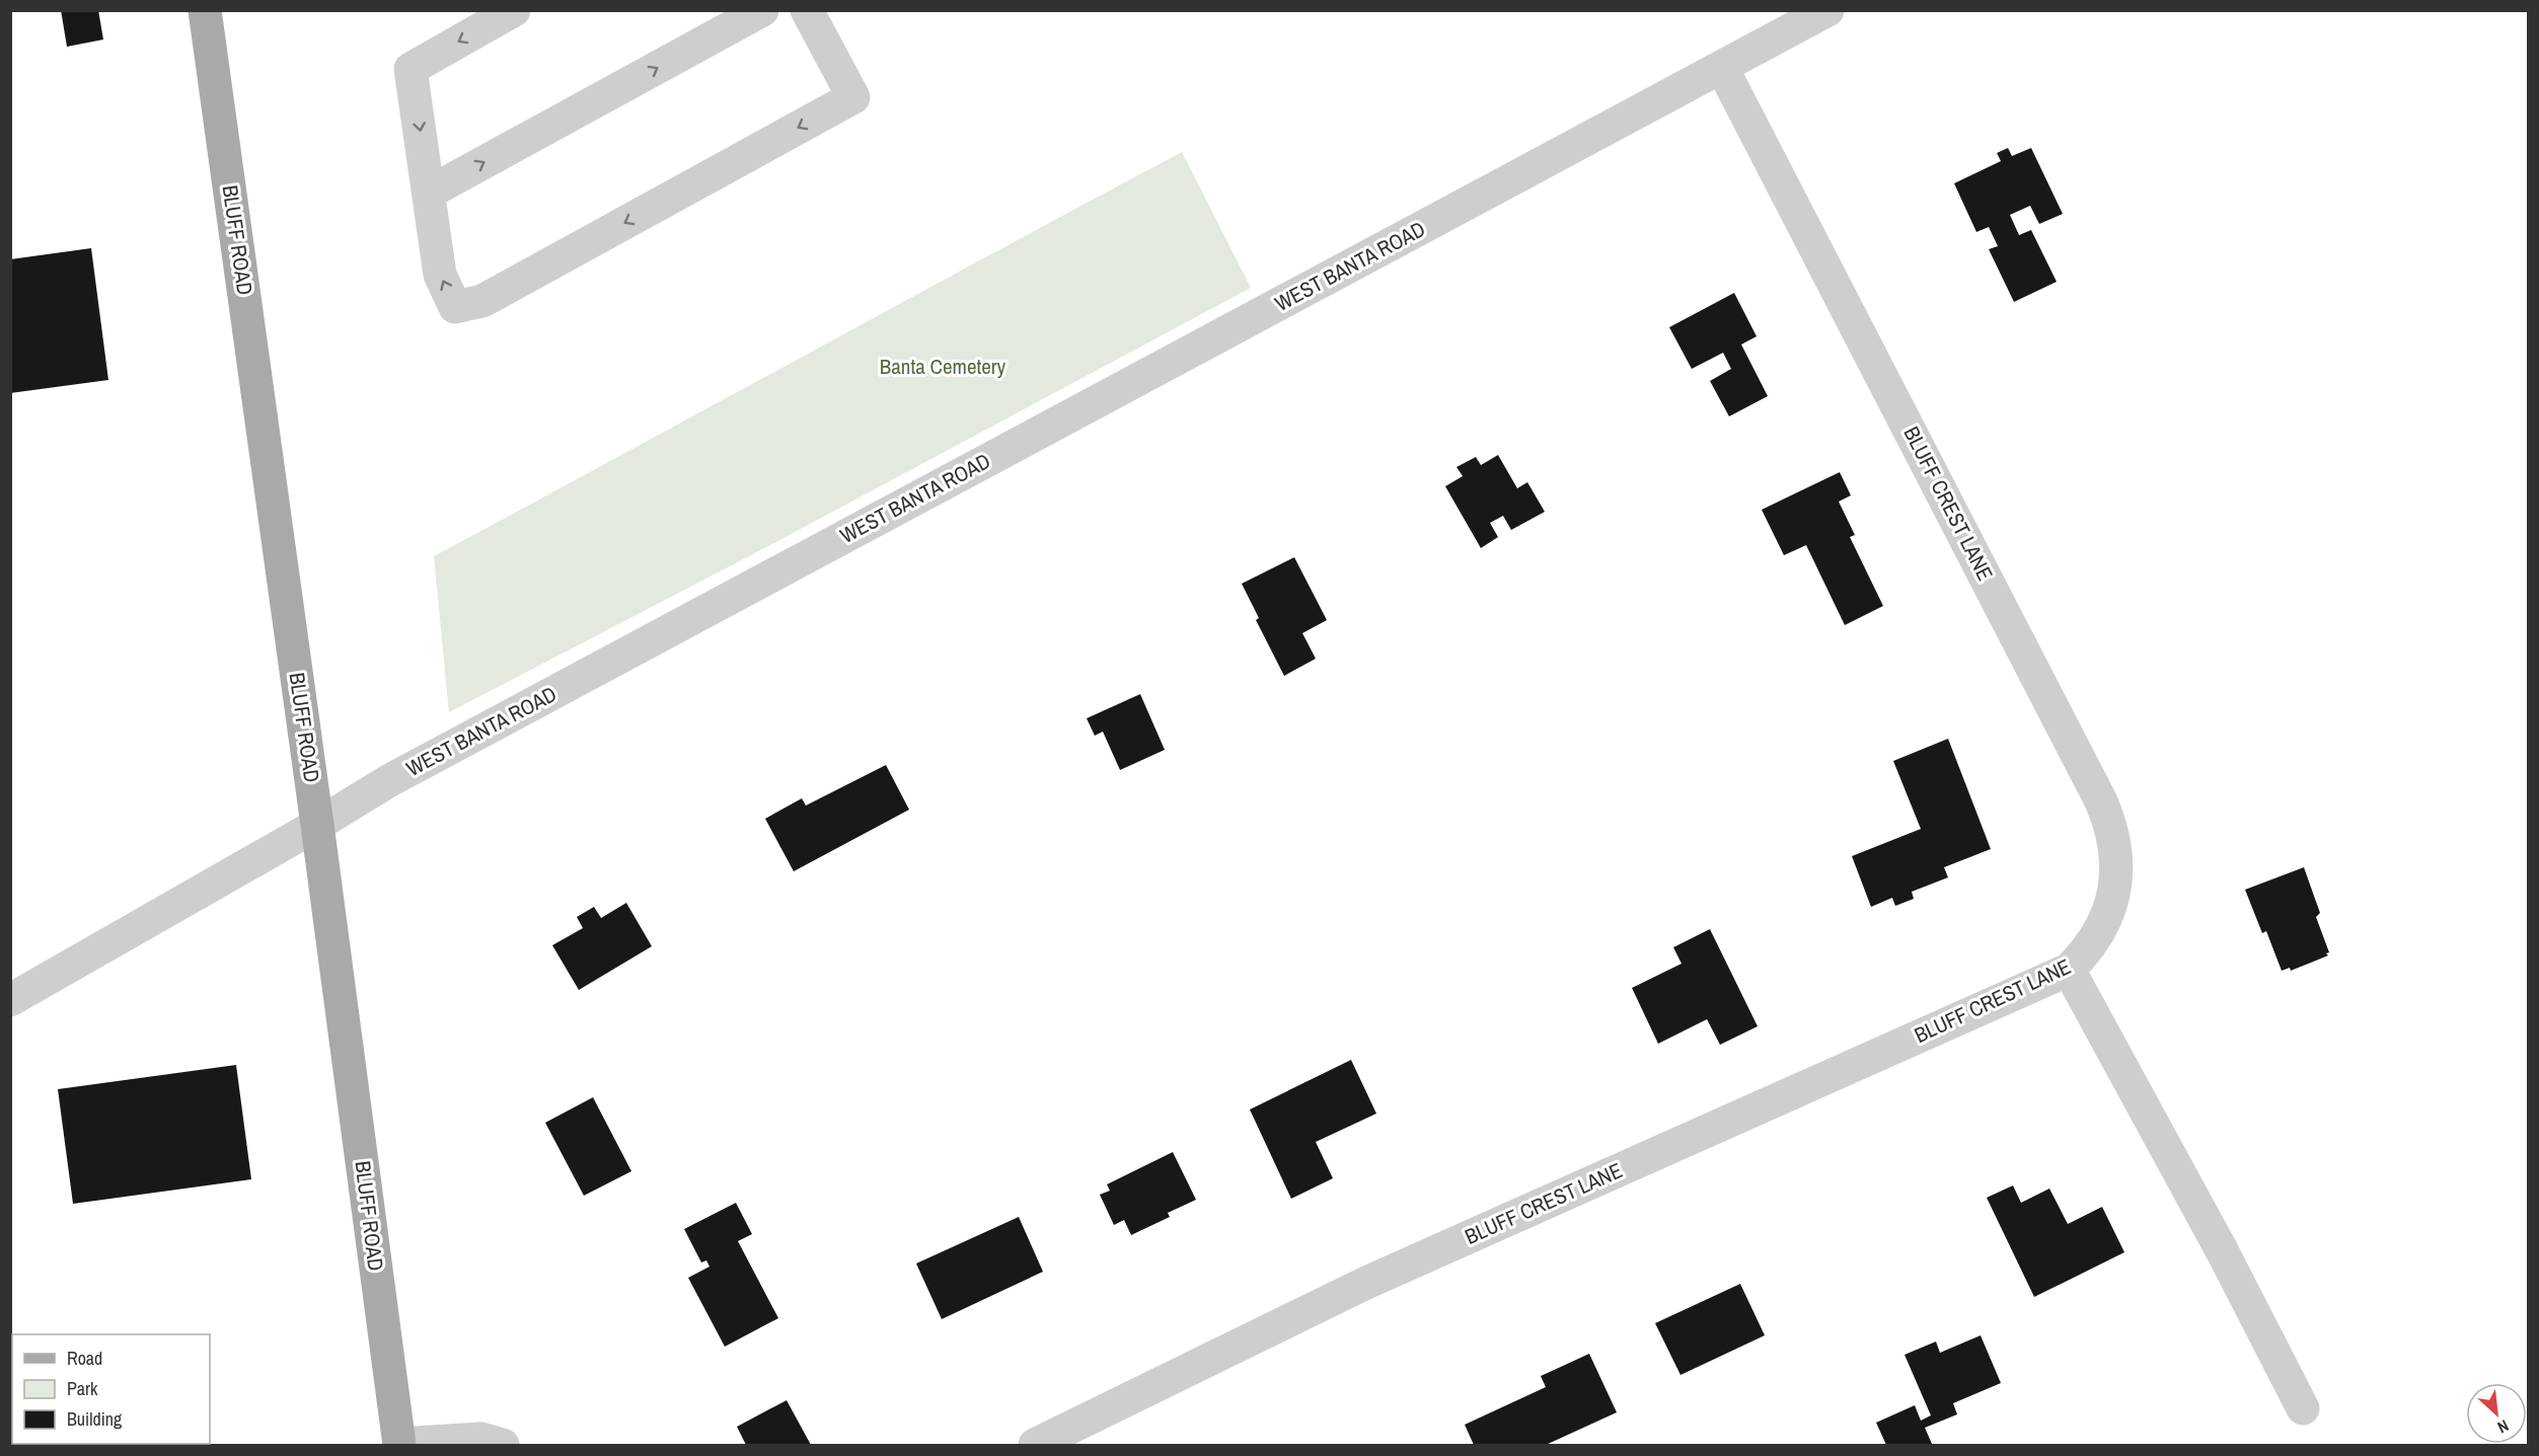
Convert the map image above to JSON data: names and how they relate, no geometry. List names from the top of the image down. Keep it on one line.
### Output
{"streets":{"main road":["BLUFF ROAD"],"street":["WEST BANTA ROAD","BLUFF CREST LANE"]},"crossings":[["BLUFF ROAD","WEST BANTA ROAD"],["WEST BANTA ROAD","BLUFF CREST LANE"]],"parks":["Banta Cemetery"],"legend":["Road","Park","Building"],"north":"bottom right"}
